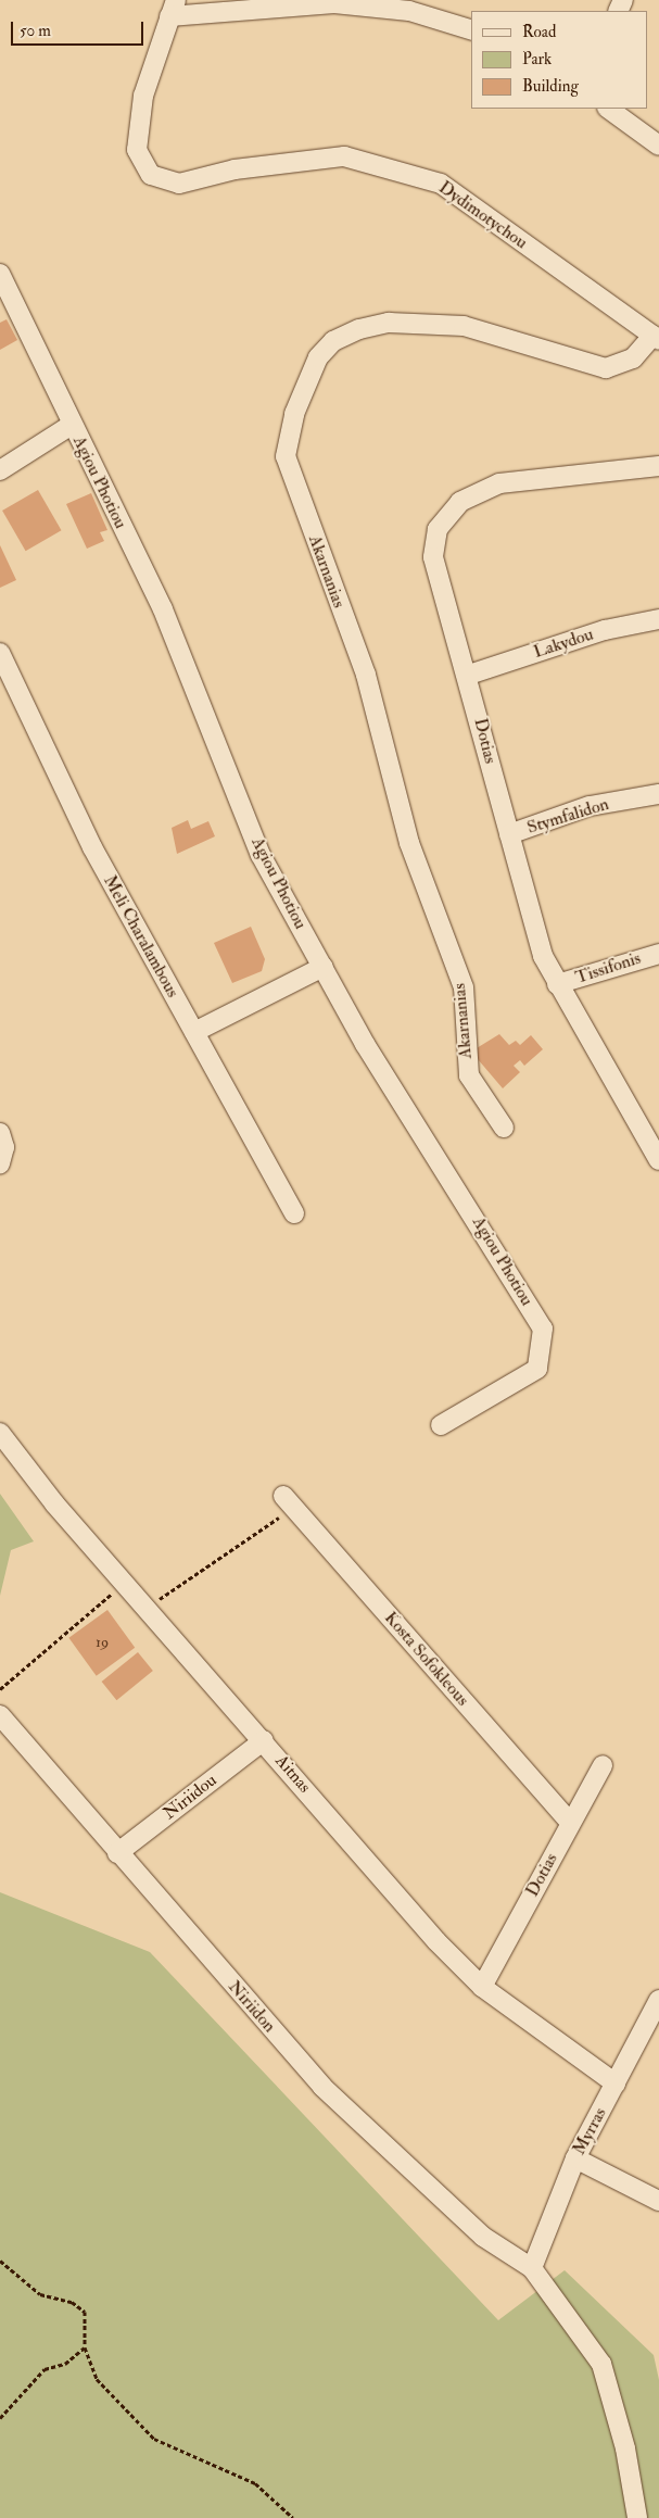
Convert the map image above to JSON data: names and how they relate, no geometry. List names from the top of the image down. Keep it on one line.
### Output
{"streets":{"street":["Dydimotychou","Agiou Photiou","Akarnanias","Lakydou","Dotias","Stymfalidon","Meli Charalambous","Tissifonis","Kosta Sofokleous","Aitnas","Niriidou","Niriidon","Myrras"]},"crossings":[["Dydimotychou","Akarnanias"],["Lakydou","Dotias"],["Dotias","Stymfalidon"],["Dotias","Tissifonis"],["Dotias","Kosta Sofokleous"],["Dotias","Aitnas"],["Aitnas","Niriidou"],["Aitnas","Myrras"],["Niriidou","Niriidon"],["Niriidon","Myrras"]],"house_numbers":["19"],"legend":["Road","Park","Building"],"scale_bar":"50 m"}
